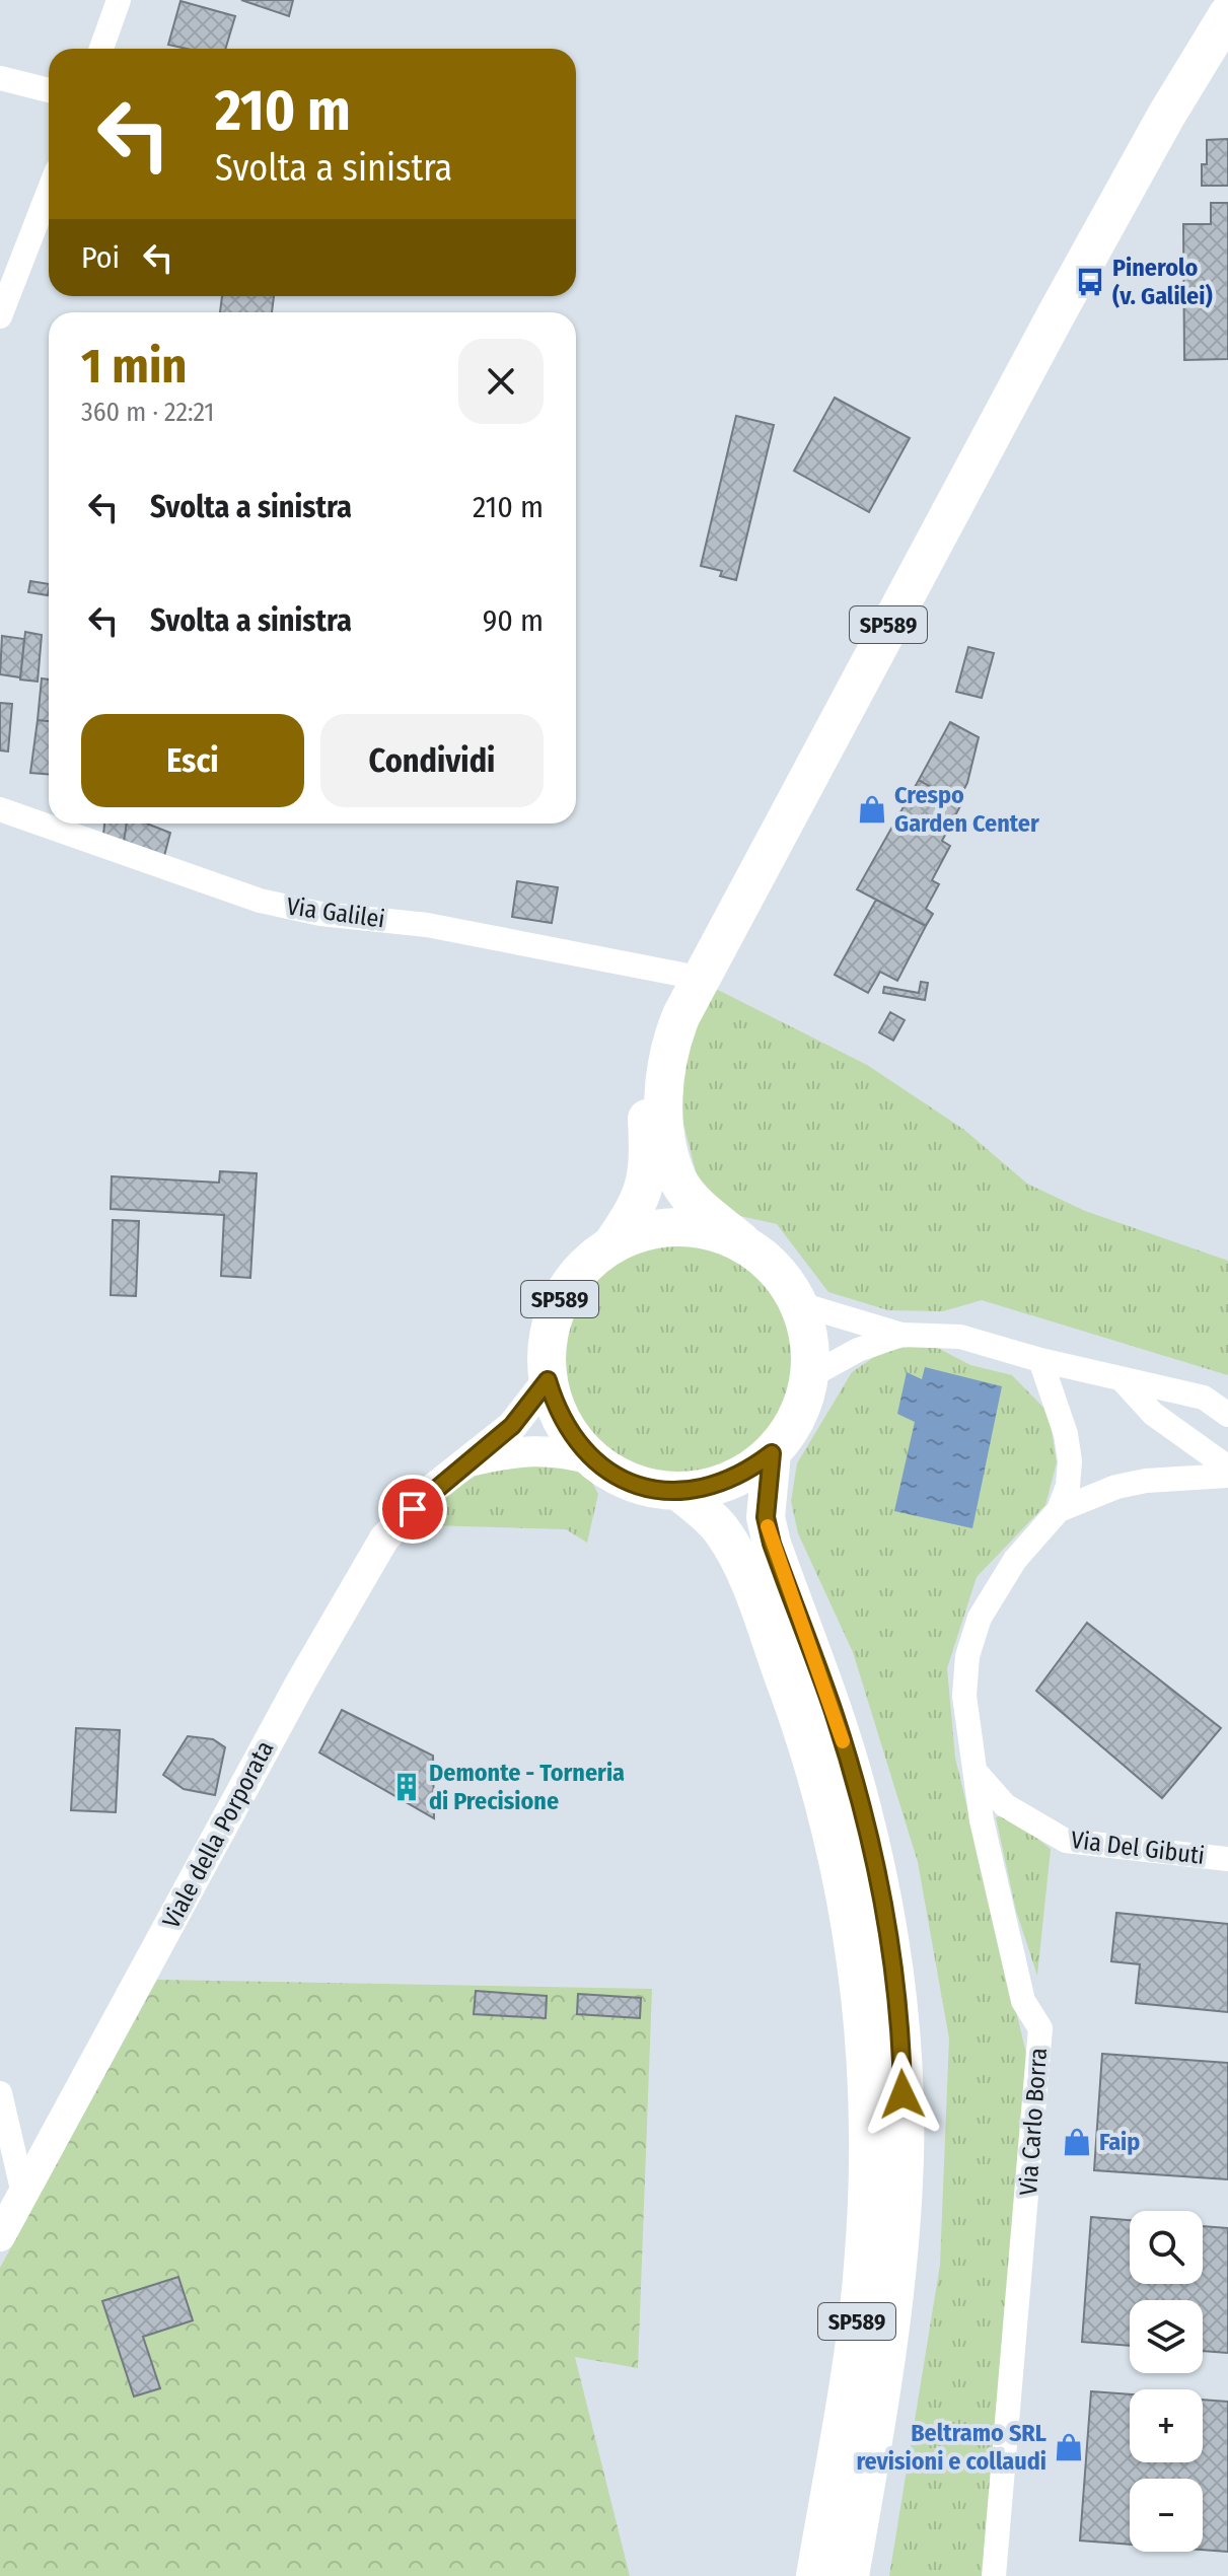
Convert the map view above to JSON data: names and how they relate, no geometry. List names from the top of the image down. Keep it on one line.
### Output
{"streets":{"main road":["SP589"],"street":["Via Galilei","Viale della Porporata","Via Del Gibuti","Via Carlo Borra"]},"crossings":[["SP589","Via Galilei"],["SP589","Viale della Porporata"],["Via Del Gibuti","Via Carlo Borra"]],"places":{"bus stop":["Pinerolo (v. Galilei)"],"shop":["Crespo Garden Center","Faip","Beltramo SRL revisioni e collaudi"],"building":["Demonte - Torneria di Precisione"]},"page":{"turn":["210 m","Svolta a sinistra"],"then":"Poi","heading":["1 min","360 m · 22:21"],"list":[{"name":"Svolta a sinistra","value":"210 m"},{"name":"Svolta a sinistra","value":"90 m"}],"buttons":["Esci","Condividi"],"map_buttons":["+","−"]}}
